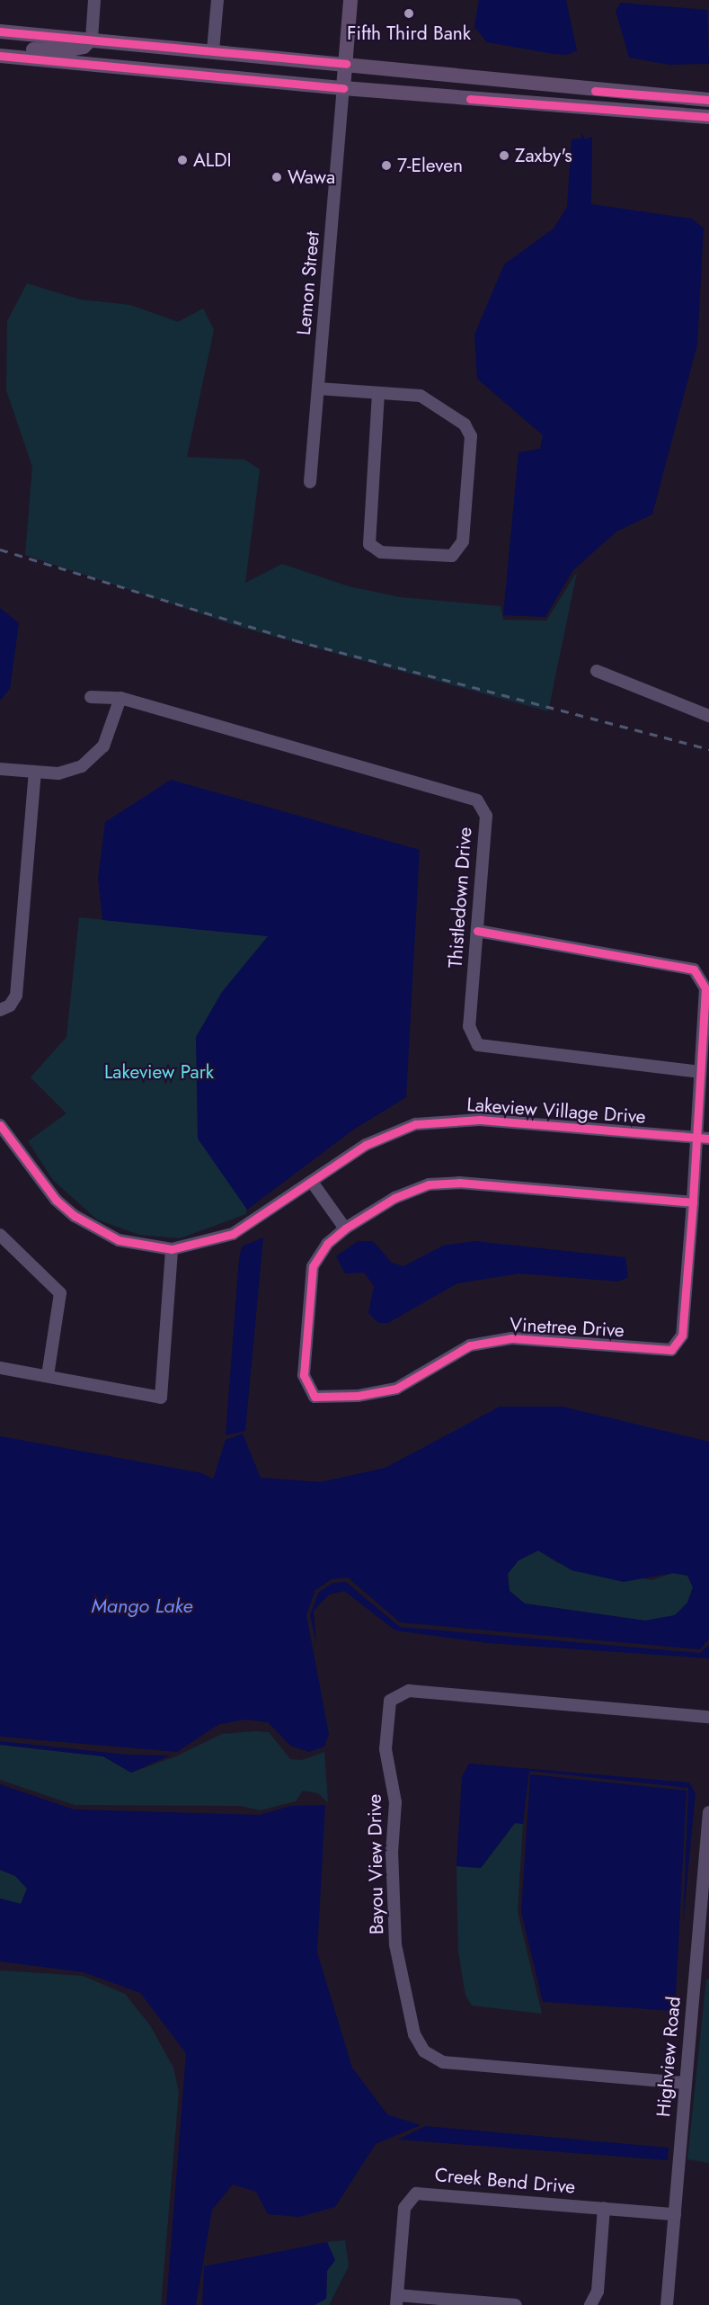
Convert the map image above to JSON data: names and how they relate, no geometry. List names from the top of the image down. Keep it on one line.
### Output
{"streets":{"street":["Lemon Street","Thistledown Drive","Lakeview Village Drive","Vinetree Drive","Bayou View Drive","Highview Road","Creek Bend Drive"]},"crossings":[["Thistledown Drive","Vinetree Drive"],["Lakeview Village Drive","Vinetree Drive"],["Bayou View Drive","Highview Road"],["Highview Road","Creek Bend Drive"]],"water":["Mango Lake"],"parks":["Lakeview Park"],"places":["Fifth Third Bank","Zaxby's","ALDI","7-Eleven","Wawa"]}
